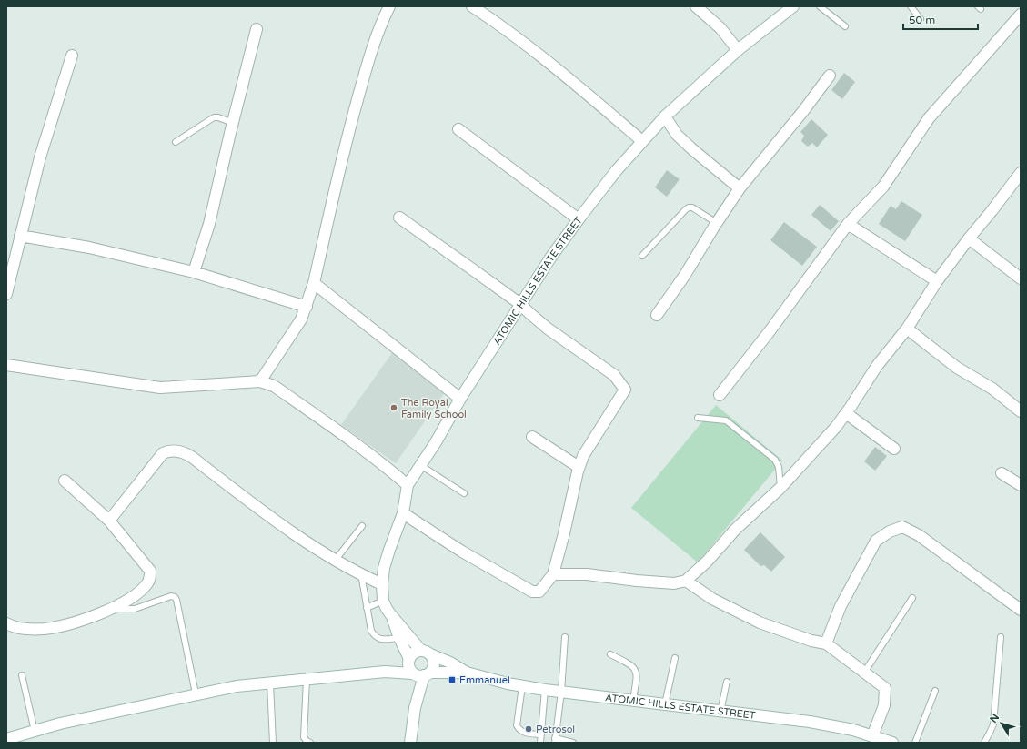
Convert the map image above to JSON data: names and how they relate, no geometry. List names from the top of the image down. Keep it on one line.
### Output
{"streets":{"street":["ATOMIC HILLS ESTATE STREET"]},"places":{"other":["The Royal Family School","Petrosol"],"transit":["Emmanuel"]},"scale_bar":"50 m","north":"top left"}
